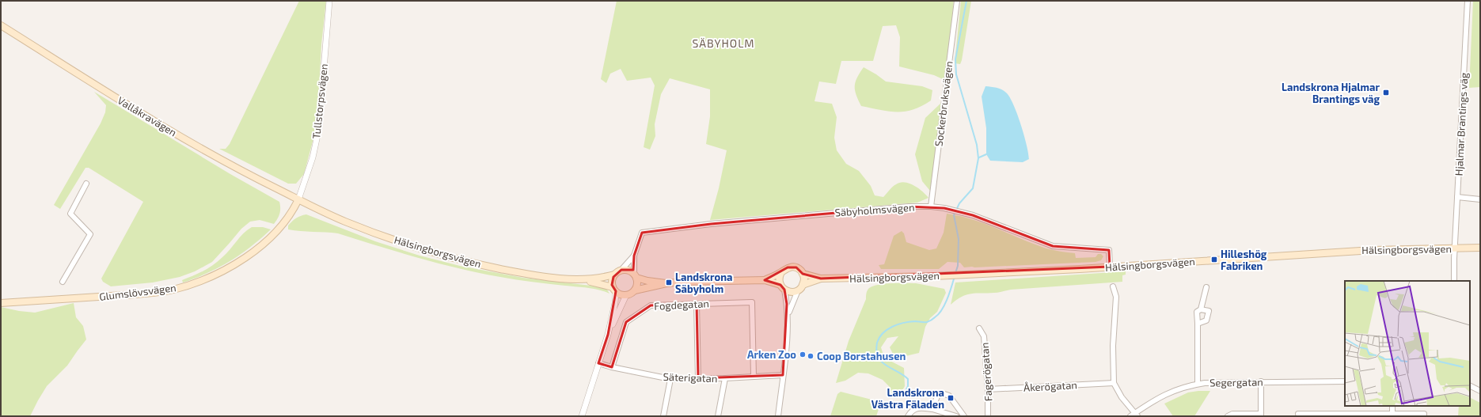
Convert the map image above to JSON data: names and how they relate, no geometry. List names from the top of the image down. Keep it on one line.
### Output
{"streets":{"main road":["Vallåkravägen","Hälsingborgsvägen","Glumslövsvägen"],"street":["Tullstorpsvägen","Sockerbruksvägen","Hjalmar Brantings väg","Säbyholmsvägen","Fogdegatan","Fagerögatan","Säterigatan","Segergatan","Åkerögatan"]},"crossings":[["Tullstorpsvägen","Vallåkravägen"],["Tullstorpsvägen","Hälsingborgsvägen"],["Tullstorpsvägen","Glumslövsvägen"],["Sockerbruksvägen","Säbyholmsvägen"],["Vallåkravägen","Hälsingborgsvägen"],["Vallåkravägen","Glumslövsvägen"],["Hjalmar Brantings väg","Hälsingborgsvägen"],["Säbyholmsvägen","Hälsingborgsvägen"],["Hälsingborgsvägen","Glumslövsvägen"],["Fogdegatan","Säterigatan"],["Fagerögatan","Åkerögatan"]],"districts":["SÄBYHOLM"],"places":{"transit":["Landskrona Hjalmar Brantings väg","Hilleshög Fabriken","Landskrona Säbyholm","Landskrona Västra Fäladen"],"other":["Arken Zoo","Coop Borstahusen"]}}
